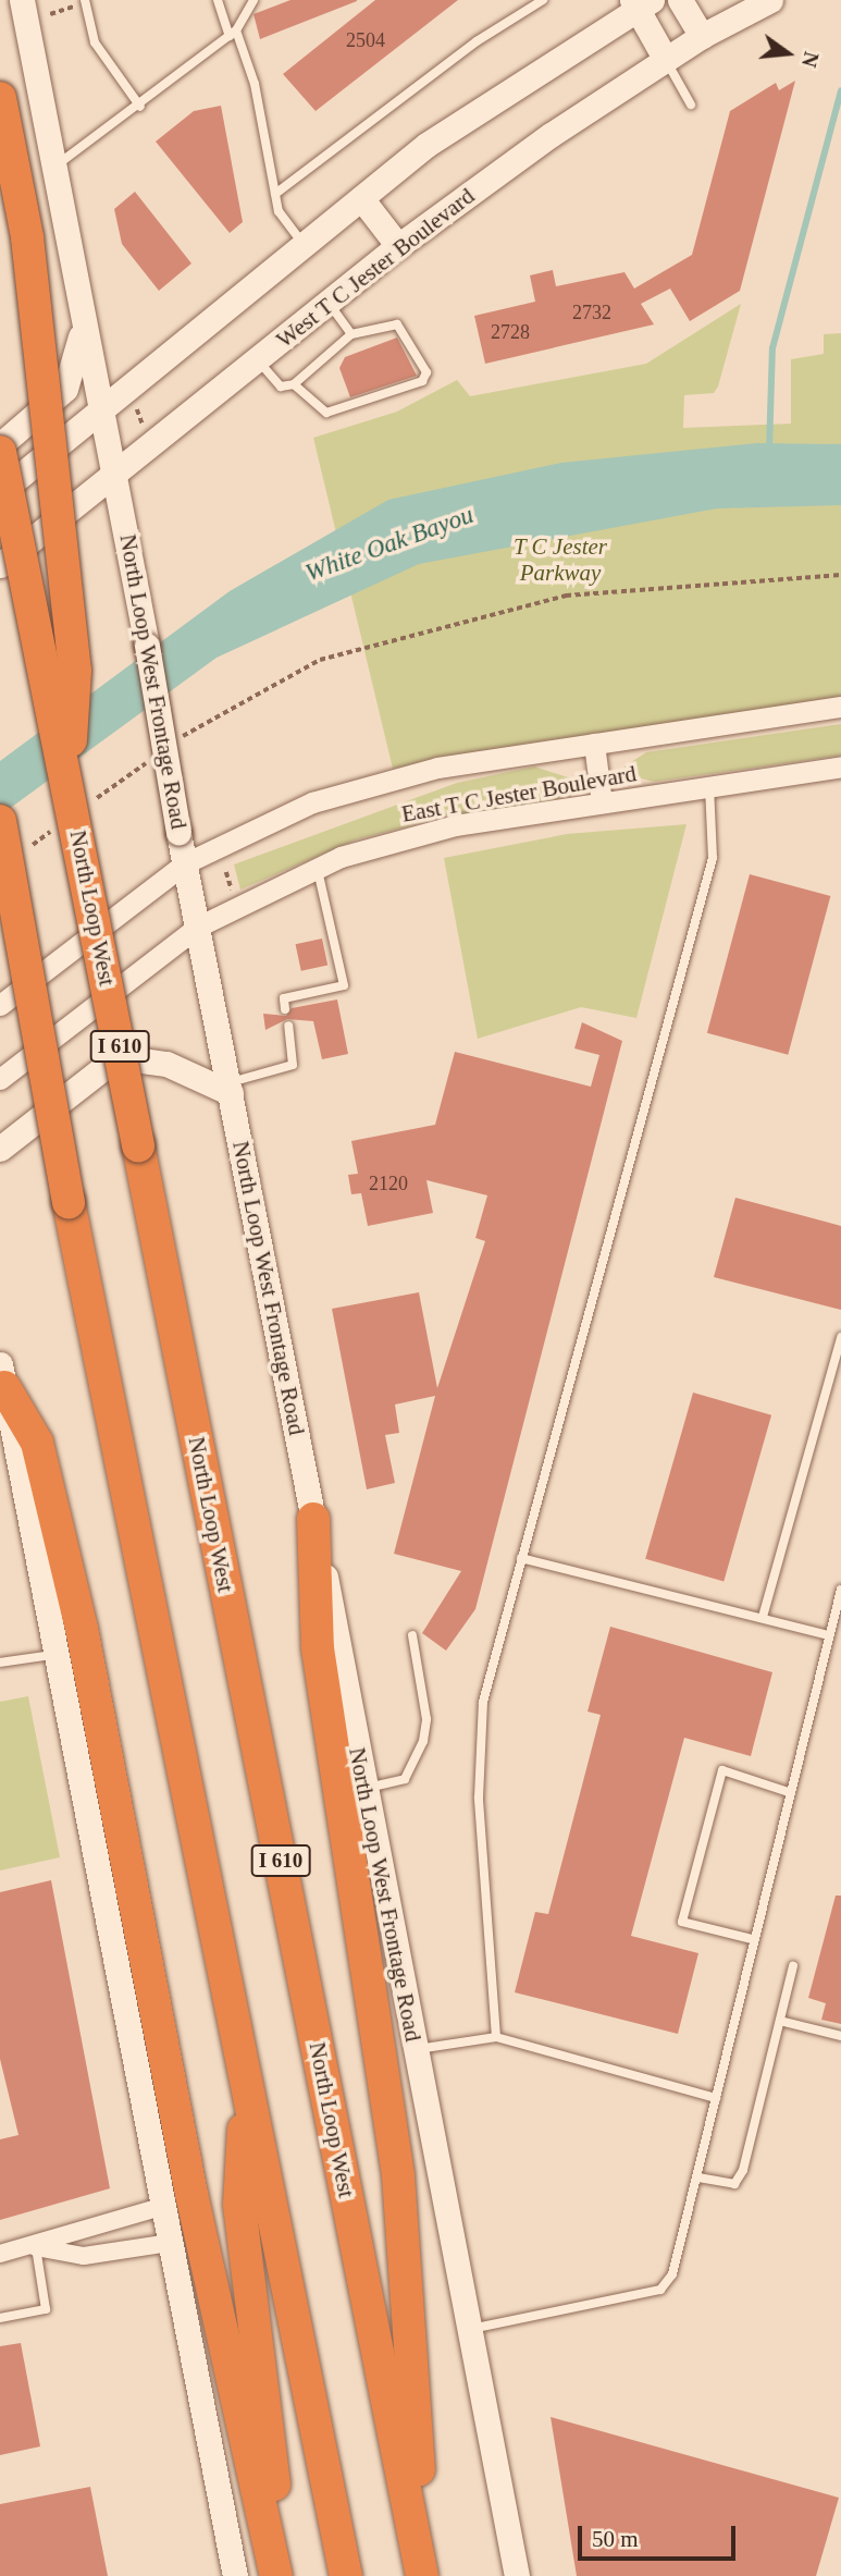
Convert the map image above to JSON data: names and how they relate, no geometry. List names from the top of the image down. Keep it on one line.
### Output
{"streets":{"highway":["North Loop West","I 610"],"main road":["West T C Jester Boulevard","North Loop West Frontage Road"],"street":["East T C Jester Boulevard"]},"crossings":[["West T C Jester Boulevard","North Loop West Frontage Road"],["North Loop West Frontage Road","East T C Jester Boulevard"]],"water":["White Oak Bayou"],"parks":["T C Jester Parkway"],"house_numbers":["2504","2732","2728","2120"],"scale_bar":"50 m","north":"right"}
